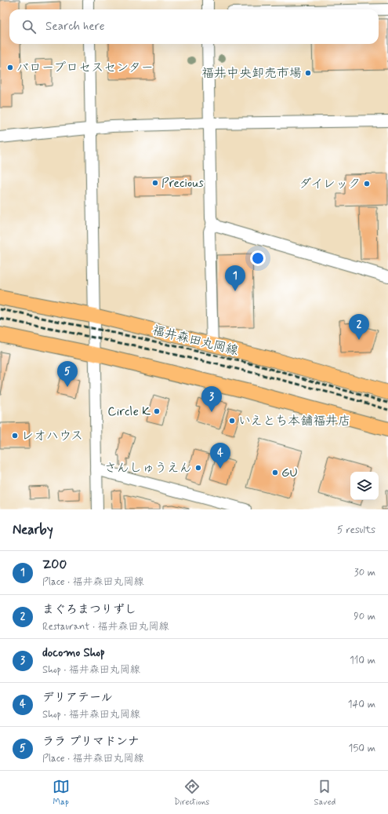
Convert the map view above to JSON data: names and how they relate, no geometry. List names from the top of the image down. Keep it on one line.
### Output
{"streets":{"main road":["福井森田丸岡線"]},"places":["バロープロセスセンター","福井中央卸売市場","Precious","ダイレック","Circle K","いえとち本舗福井店","レオハウス","さんしゅうえん","GU"],"page":{"search":"Search here","pins":["1","2","5","3","4"],"heading":["Nearby","5 results"],"list":[{"mark":"1","name":"ZOO","note":"Place · 福井森田丸岡線","value":"30 m"},{"mark":"2","name":"まぐろまつりずし","note":"Restaurant · 福井森田丸岡線","value":"90 m"},{"mark":"3","name":"docomo Shop","note":"Shop · 福井森田丸岡線","value":"110 m"},{"mark":"4","name":"デリアテール","note":"Shop · 福井森田丸岡線","value":"140 m"},{"mark":"5","name":"ララ プリマドンナ","note":"Place · 福井森田丸岡線","value":"150 m"}],"nav":["Map","Directions","Saved"]}}
